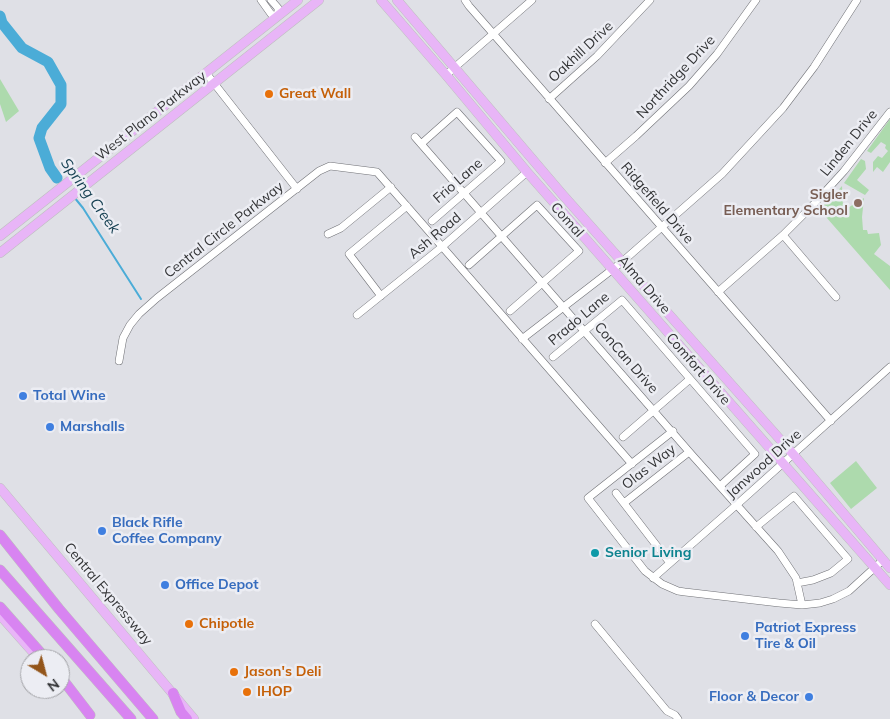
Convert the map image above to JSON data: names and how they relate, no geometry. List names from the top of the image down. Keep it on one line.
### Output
{"streets":{"main road":["West Plano Parkway","Alma Drive","Central Expressway"],"street":["Oakhill Drive","Northridge Drive","Linden Drive","Frio Lane","Ridgefield Drive","Comal","Central Circle Parkway","Ash Road","Prado Lane","ConCan Drive","Comfort Drive","Janwood Drive","Olas Way"]},"crossings":[["Oakhill Drive","Ridgefield Drive"],["Northridge Drive","Ridgefield Drive"],["Linden Drive","Ridgefield Drive"],["Frio Lane","ConCan Drive"],["Ridgefield Drive","Janwood Drive"],["Comal","ConCan Drive"],["Ash Road","Alma Drive"],["Ash Road","ConCan Drive"],["Alma Drive","Janwood Drive"],["Prado Lane","ConCan Drive"],["Prado Lane","Comfort Drive"],["ConCan Drive","Comfort Drive"],["ConCan Drive","Janwood Drive"],["ConCan Drive","Olas Way"]],"water":["Spring Creek"],"places":["Great Wall","Sigler Elementary School","Total Wine","Marshalls","Black Rifle Coffee Company","Senior Living","Office Depot","Chipotle","Patriot Express Tire & Oil","Jason's Deli","IHOP","Floor & Decor"],"north":"bottom right"}
